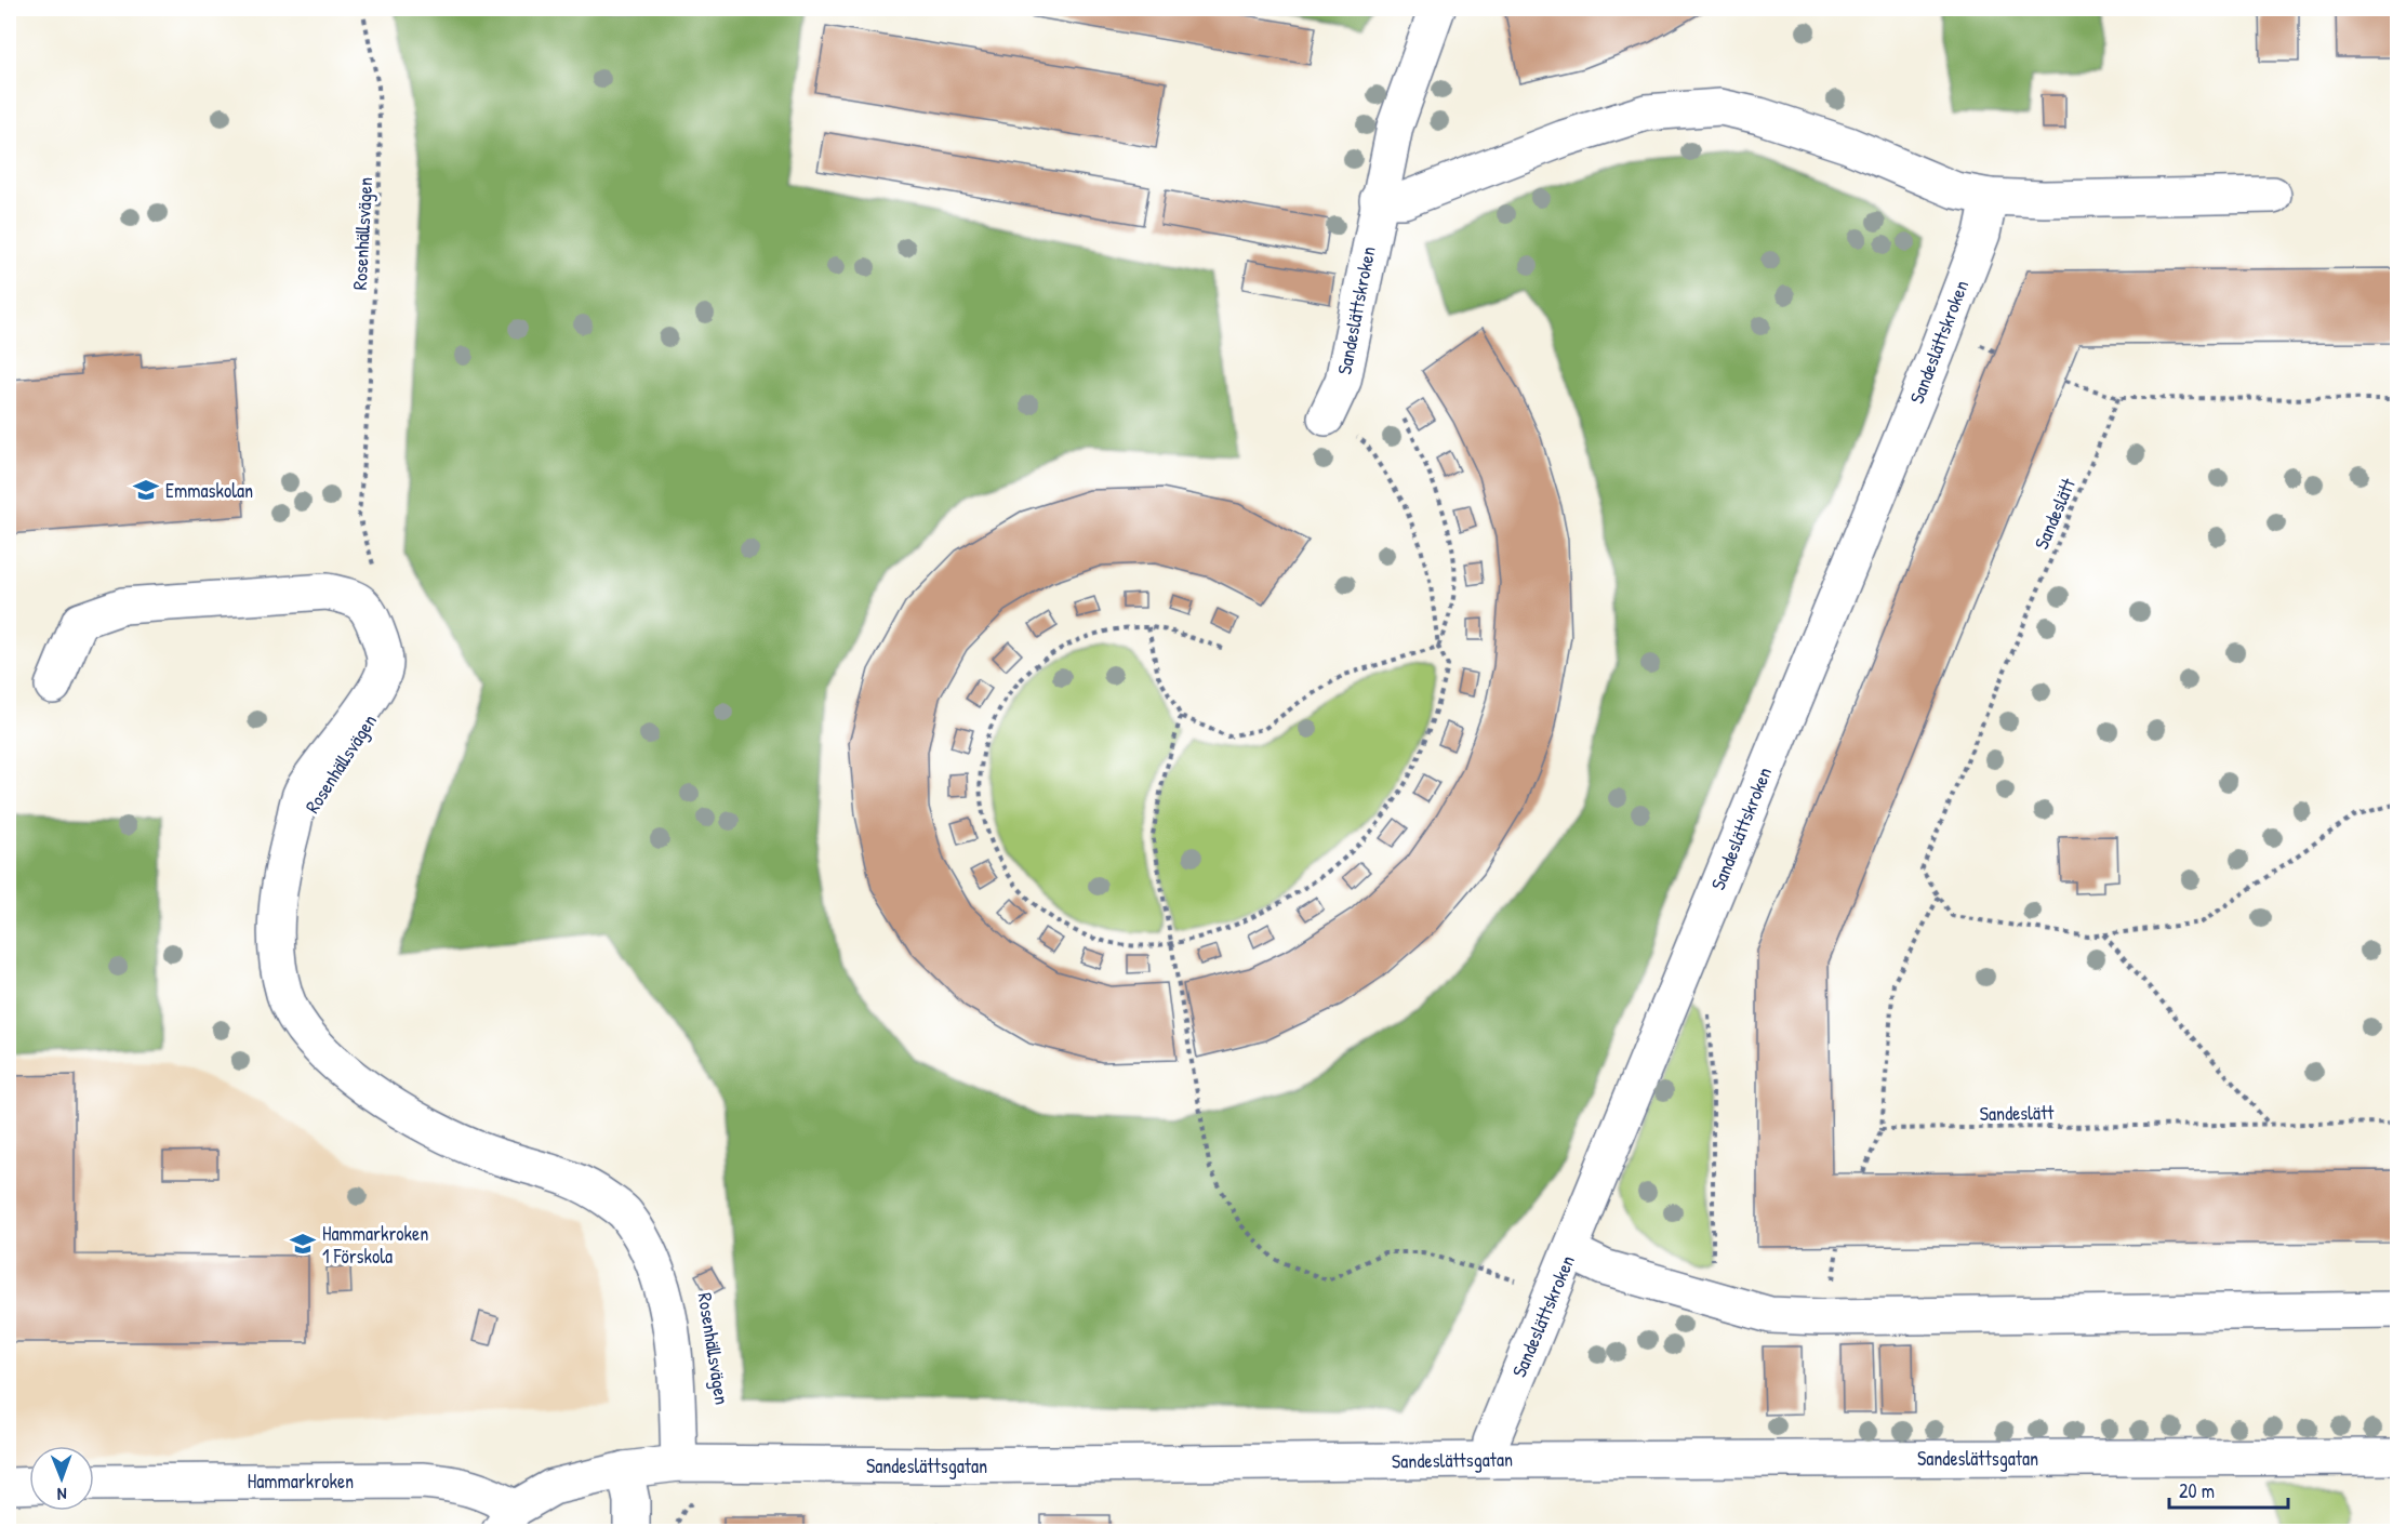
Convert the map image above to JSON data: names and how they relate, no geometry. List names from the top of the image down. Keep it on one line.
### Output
{"streets":{"street":["Sandeslättskroken","Sandeslättsgatan","Hammarkroken"],"path":["Rosenhällsvägen","Sandeslätt"]},"crossings":[["Sandeslättskroken","Sandeslättsgatan"],["Sandeslättsgatan","Hammarkroken"]],"places":{"school or university":["Emmaskolan","Hammarkroken 1 Förskola"]},"scale_bar":"20 m","north":"bottom"}
